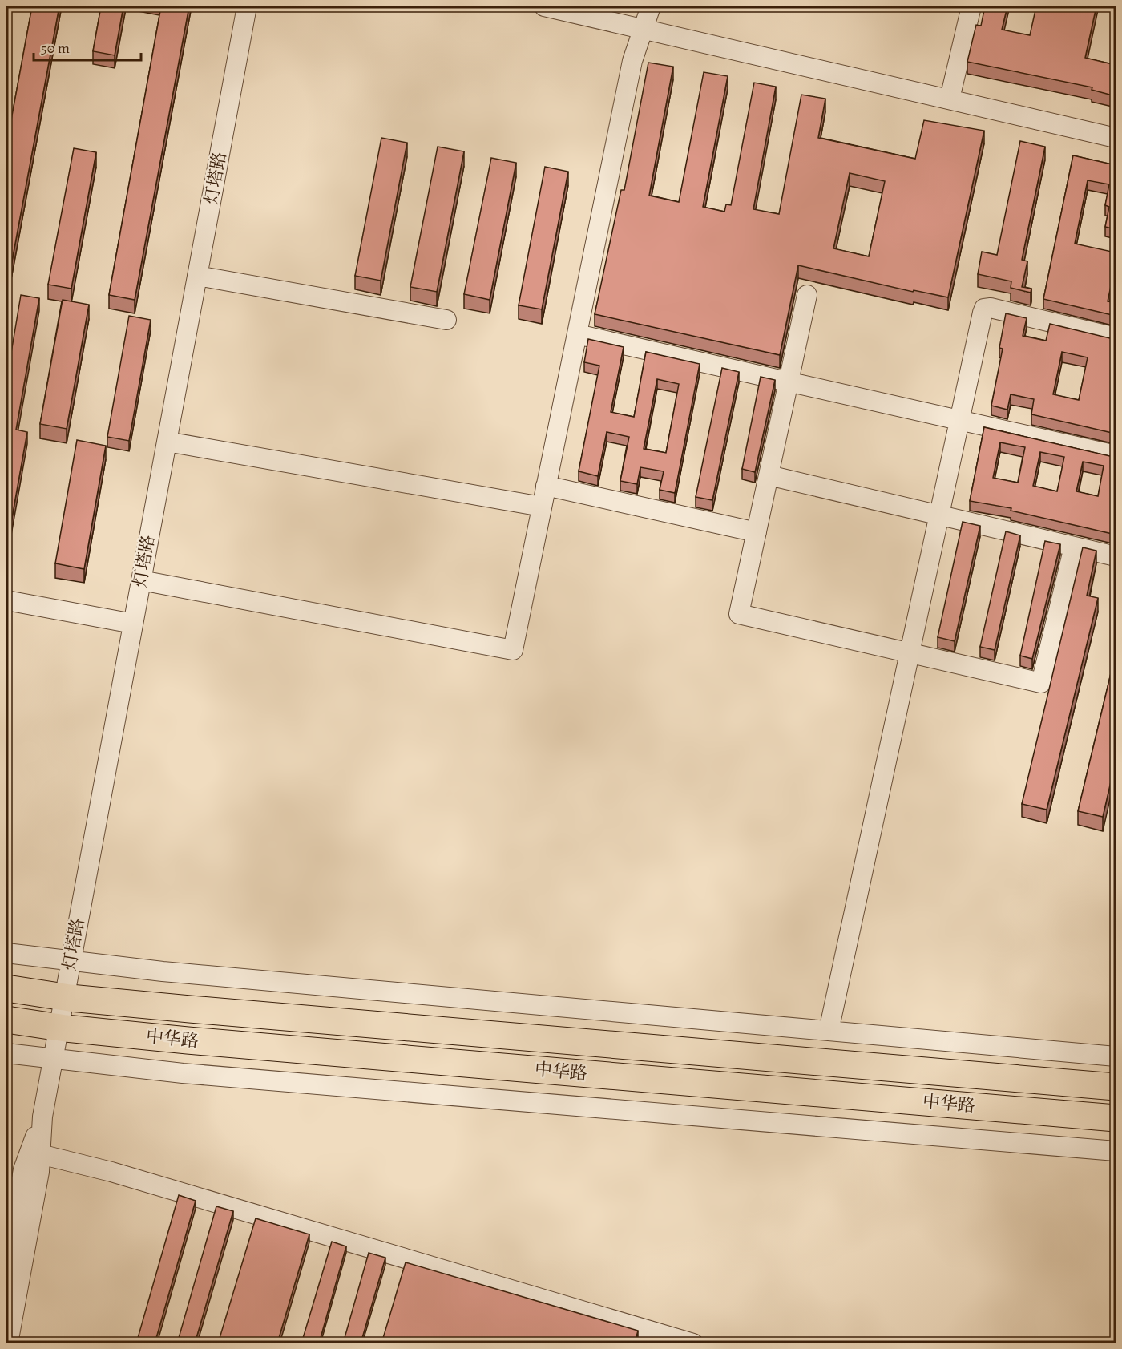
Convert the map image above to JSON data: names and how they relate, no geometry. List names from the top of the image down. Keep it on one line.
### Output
{"streets":{"highway":["中华路"],"street":["灯塔路"]},"crossings":[["灯塔路","中华路"]],"scale_bar":"50 m"}
